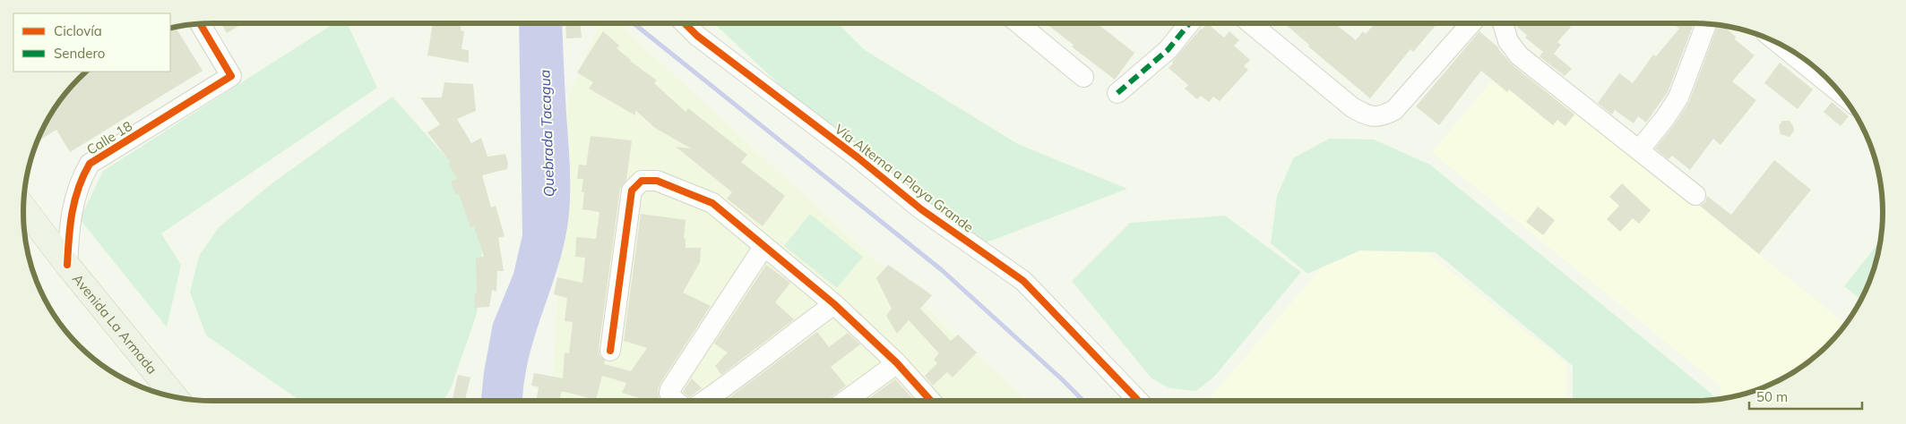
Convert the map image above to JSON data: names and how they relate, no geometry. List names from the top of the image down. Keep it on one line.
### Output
{"streets":{"main road":["Avenida La Armada"],"street":["Calle 18","Vía Alterna a Playa Grande"]},"crossings":[["Calle 18","Avenida La Armada"]],"water":["Quebrada Tacagua"],"legend":["Ciclovía","Sendero"],"scale_bar":"50 m"}
